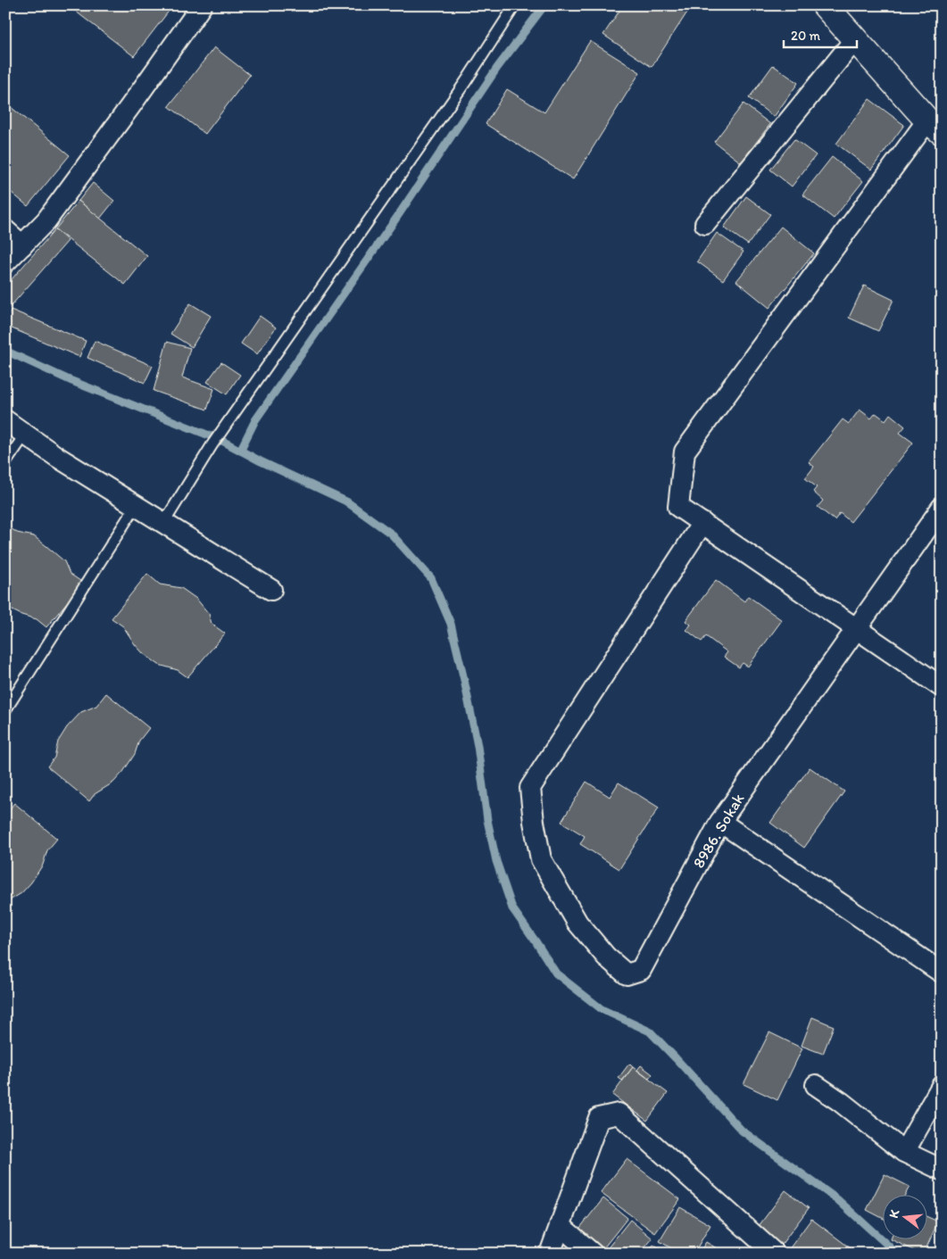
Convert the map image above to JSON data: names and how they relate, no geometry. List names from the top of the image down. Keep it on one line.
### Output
{"streets":{"street":["8986. Sokak"]},"scale_bar":"20 m","north":"left"}
